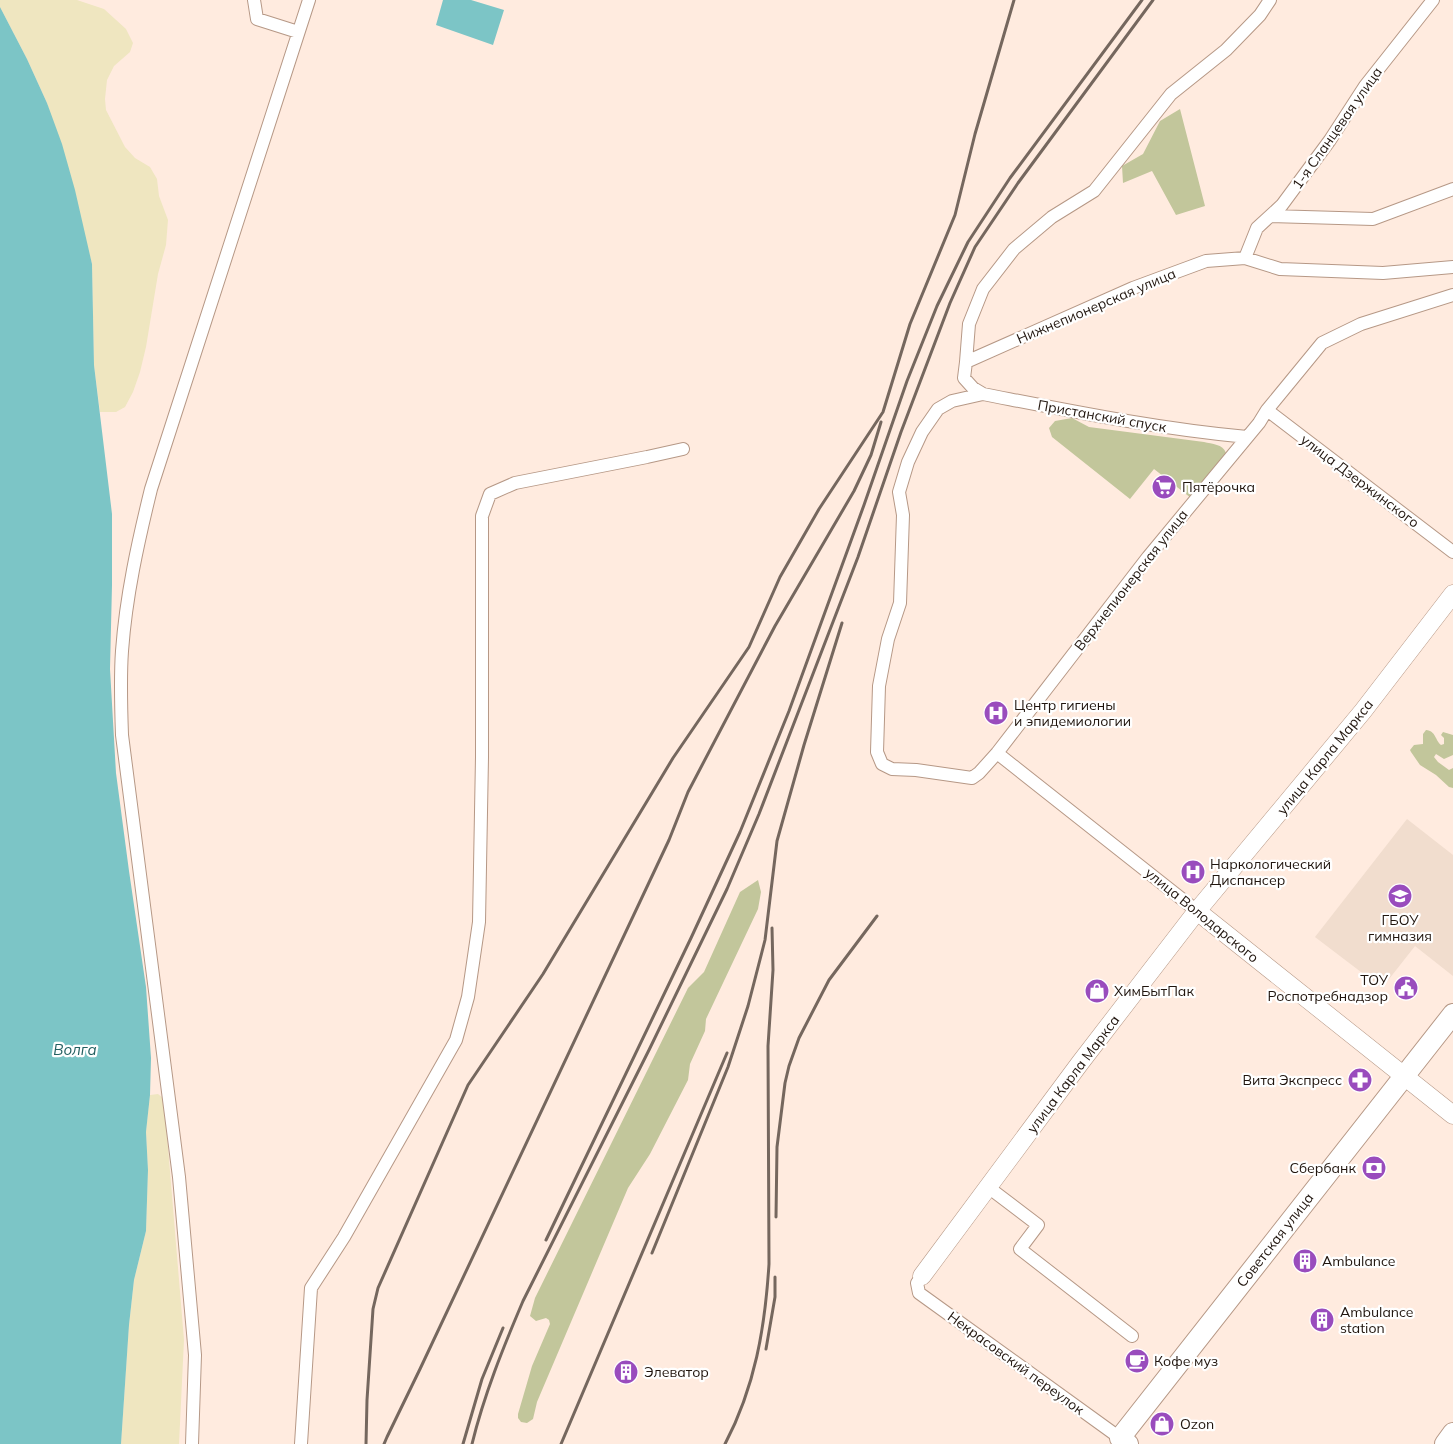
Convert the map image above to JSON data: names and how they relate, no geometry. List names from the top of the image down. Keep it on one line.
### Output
{"streets":{"main road":["Советская улица"],"street":["1-я Сланцевая улица","Нижнепионерская улица","Пристанский спуск","улица Дзержинского","Верхнепионерская улица","улица Карла Маркса","улица Володарского","Некрасовский переулок"]},"crossings":[["1-я Сланцевая улица","Нижнепионерская улица"],["Нижнепионерская улица","Пристанский спуск"],["Пристанский спуск","Верхнепионерская улица"],["улица Дзержинского","Верхнепионерская улица"],["Верхнепионерская улица","улица Володарского"],["улица Карла Маркса","улица Володарского"],["улица Карла Маркса","Некрасовский переулок"],["улица Володарского","Советская улица"],["Советская улица","Некрасовский переулок"]],"water":["Волга"],"places":{"supermarket":["Пятёрочка"],"hospital":["Центр гигиены и эпидемиологии","Наркологический Диспансер"],"school or university":["ГБОУ гимназия"],"public building":["ТОУ Роспотребнадзор"],"shop":["ХимБытПак","Ozon"],"pharmacy":["Вита Экспресс"],"bank":["Сбербанк"],"building":["Ambulance","Ambulance station","Элеватор"],"cafe":["Кофе муз"]}}
